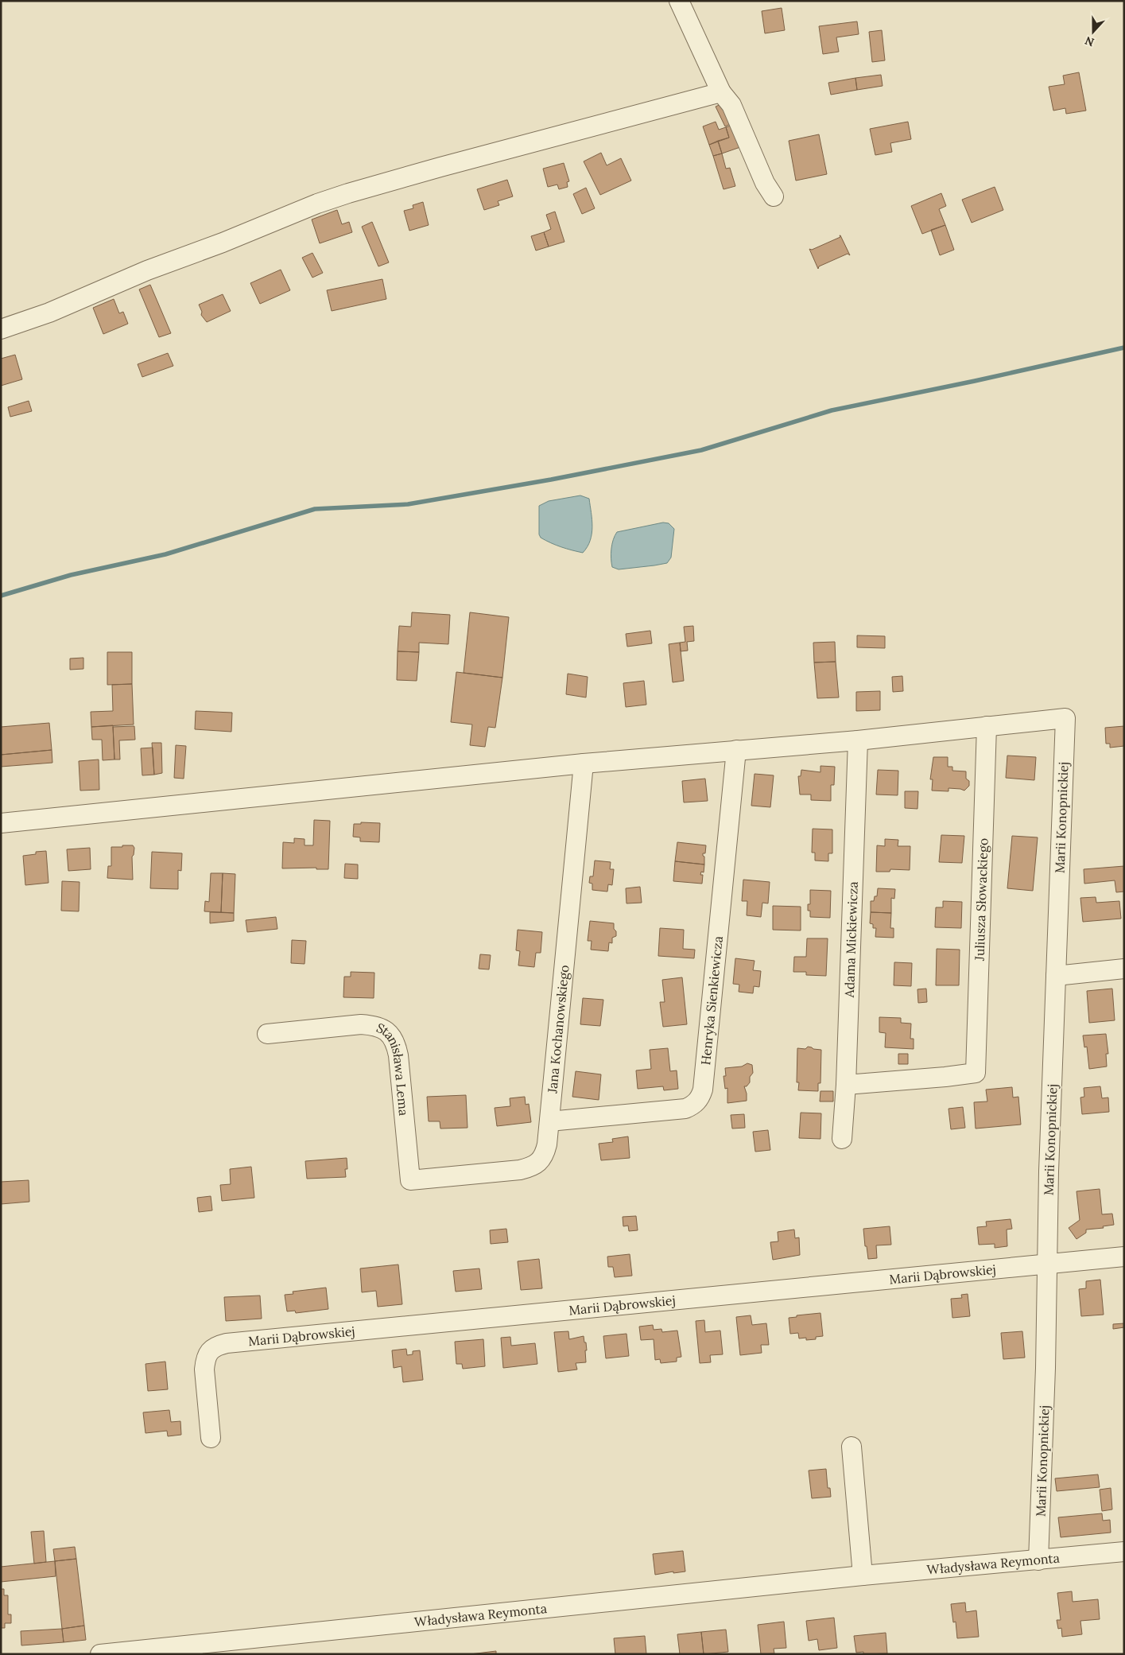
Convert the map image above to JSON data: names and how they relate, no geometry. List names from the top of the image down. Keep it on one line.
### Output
{"streets":{"street":["Marii Konopnickiej","Juliusza Słowackiego","Adama Mickiewicza","Henryka Sienkiewicza","Jana Kochanowskiego","Stanisława Lema","Marii Dąbrowskiej","Władysława Reymonta"]},"crossings":[["Marii Konopnickiej","Juliusza Słowackiego"],["Marii Konopnickiej","Marii Dąbrowskiej"],["Marii Konopnickiej","Władysława Reymonta"],["Juliusza Słowackiego","Adama Mickiewicza"],["Henryka Sienkiewicza","Jana Kochanowskiego"],["Jana Kochanowskiego","Stanisława Lema"]],"north":"bottom"}
